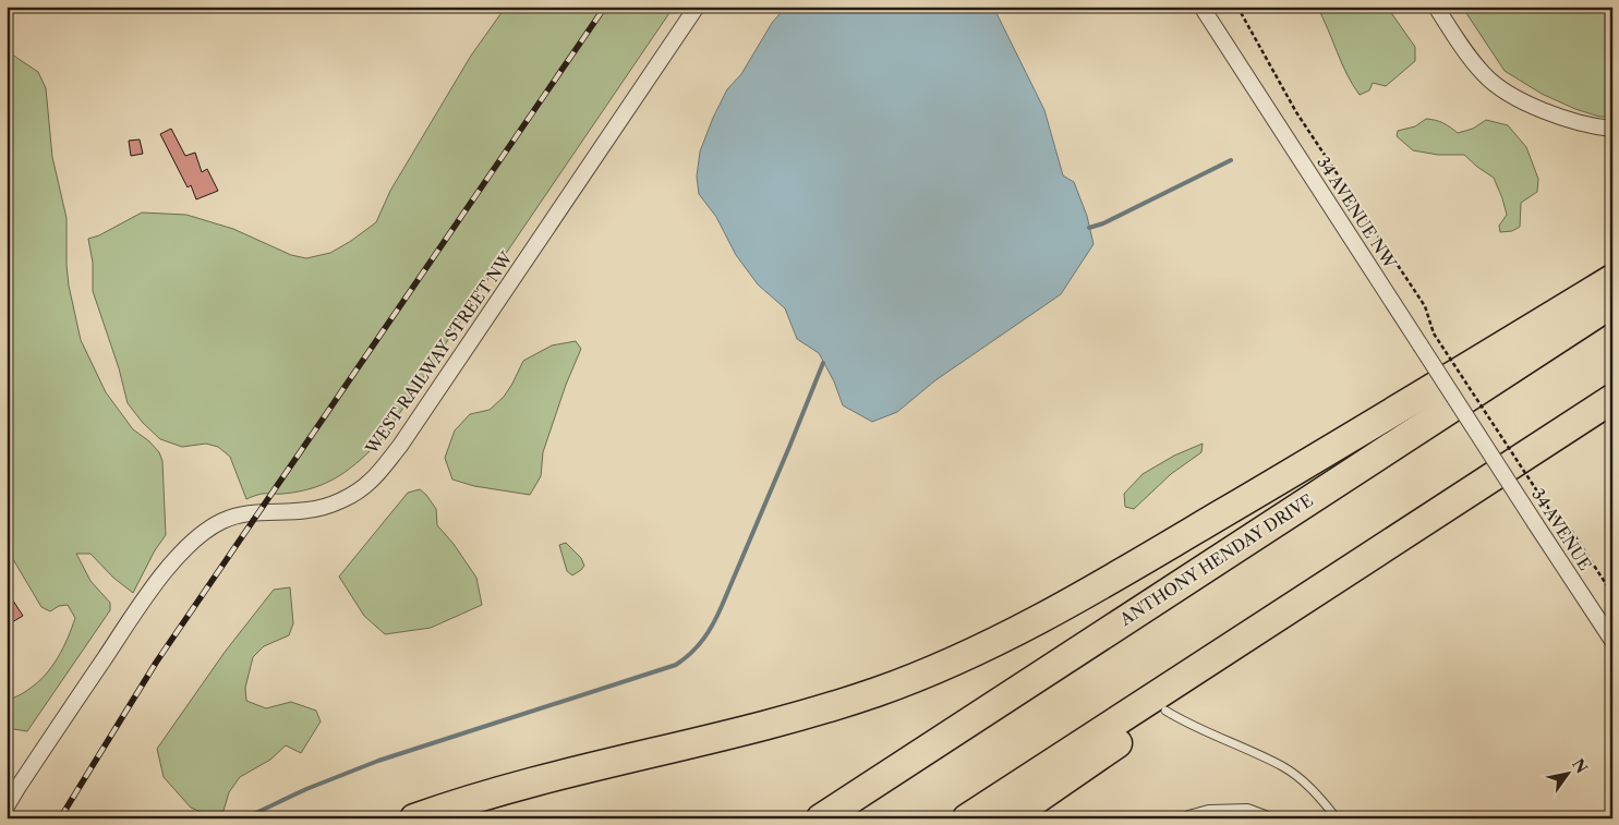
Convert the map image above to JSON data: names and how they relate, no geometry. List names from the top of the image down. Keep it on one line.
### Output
{"streets":{"highway":["ANTHONY HENDAY DRIVE"],"street":["34 AVENUE NW","WEST RAILWAY STREET NW","34 AVENUE"]},"crossings":[["34 AVENUE NW","34 AVENUE"]],"north":"top right"}
